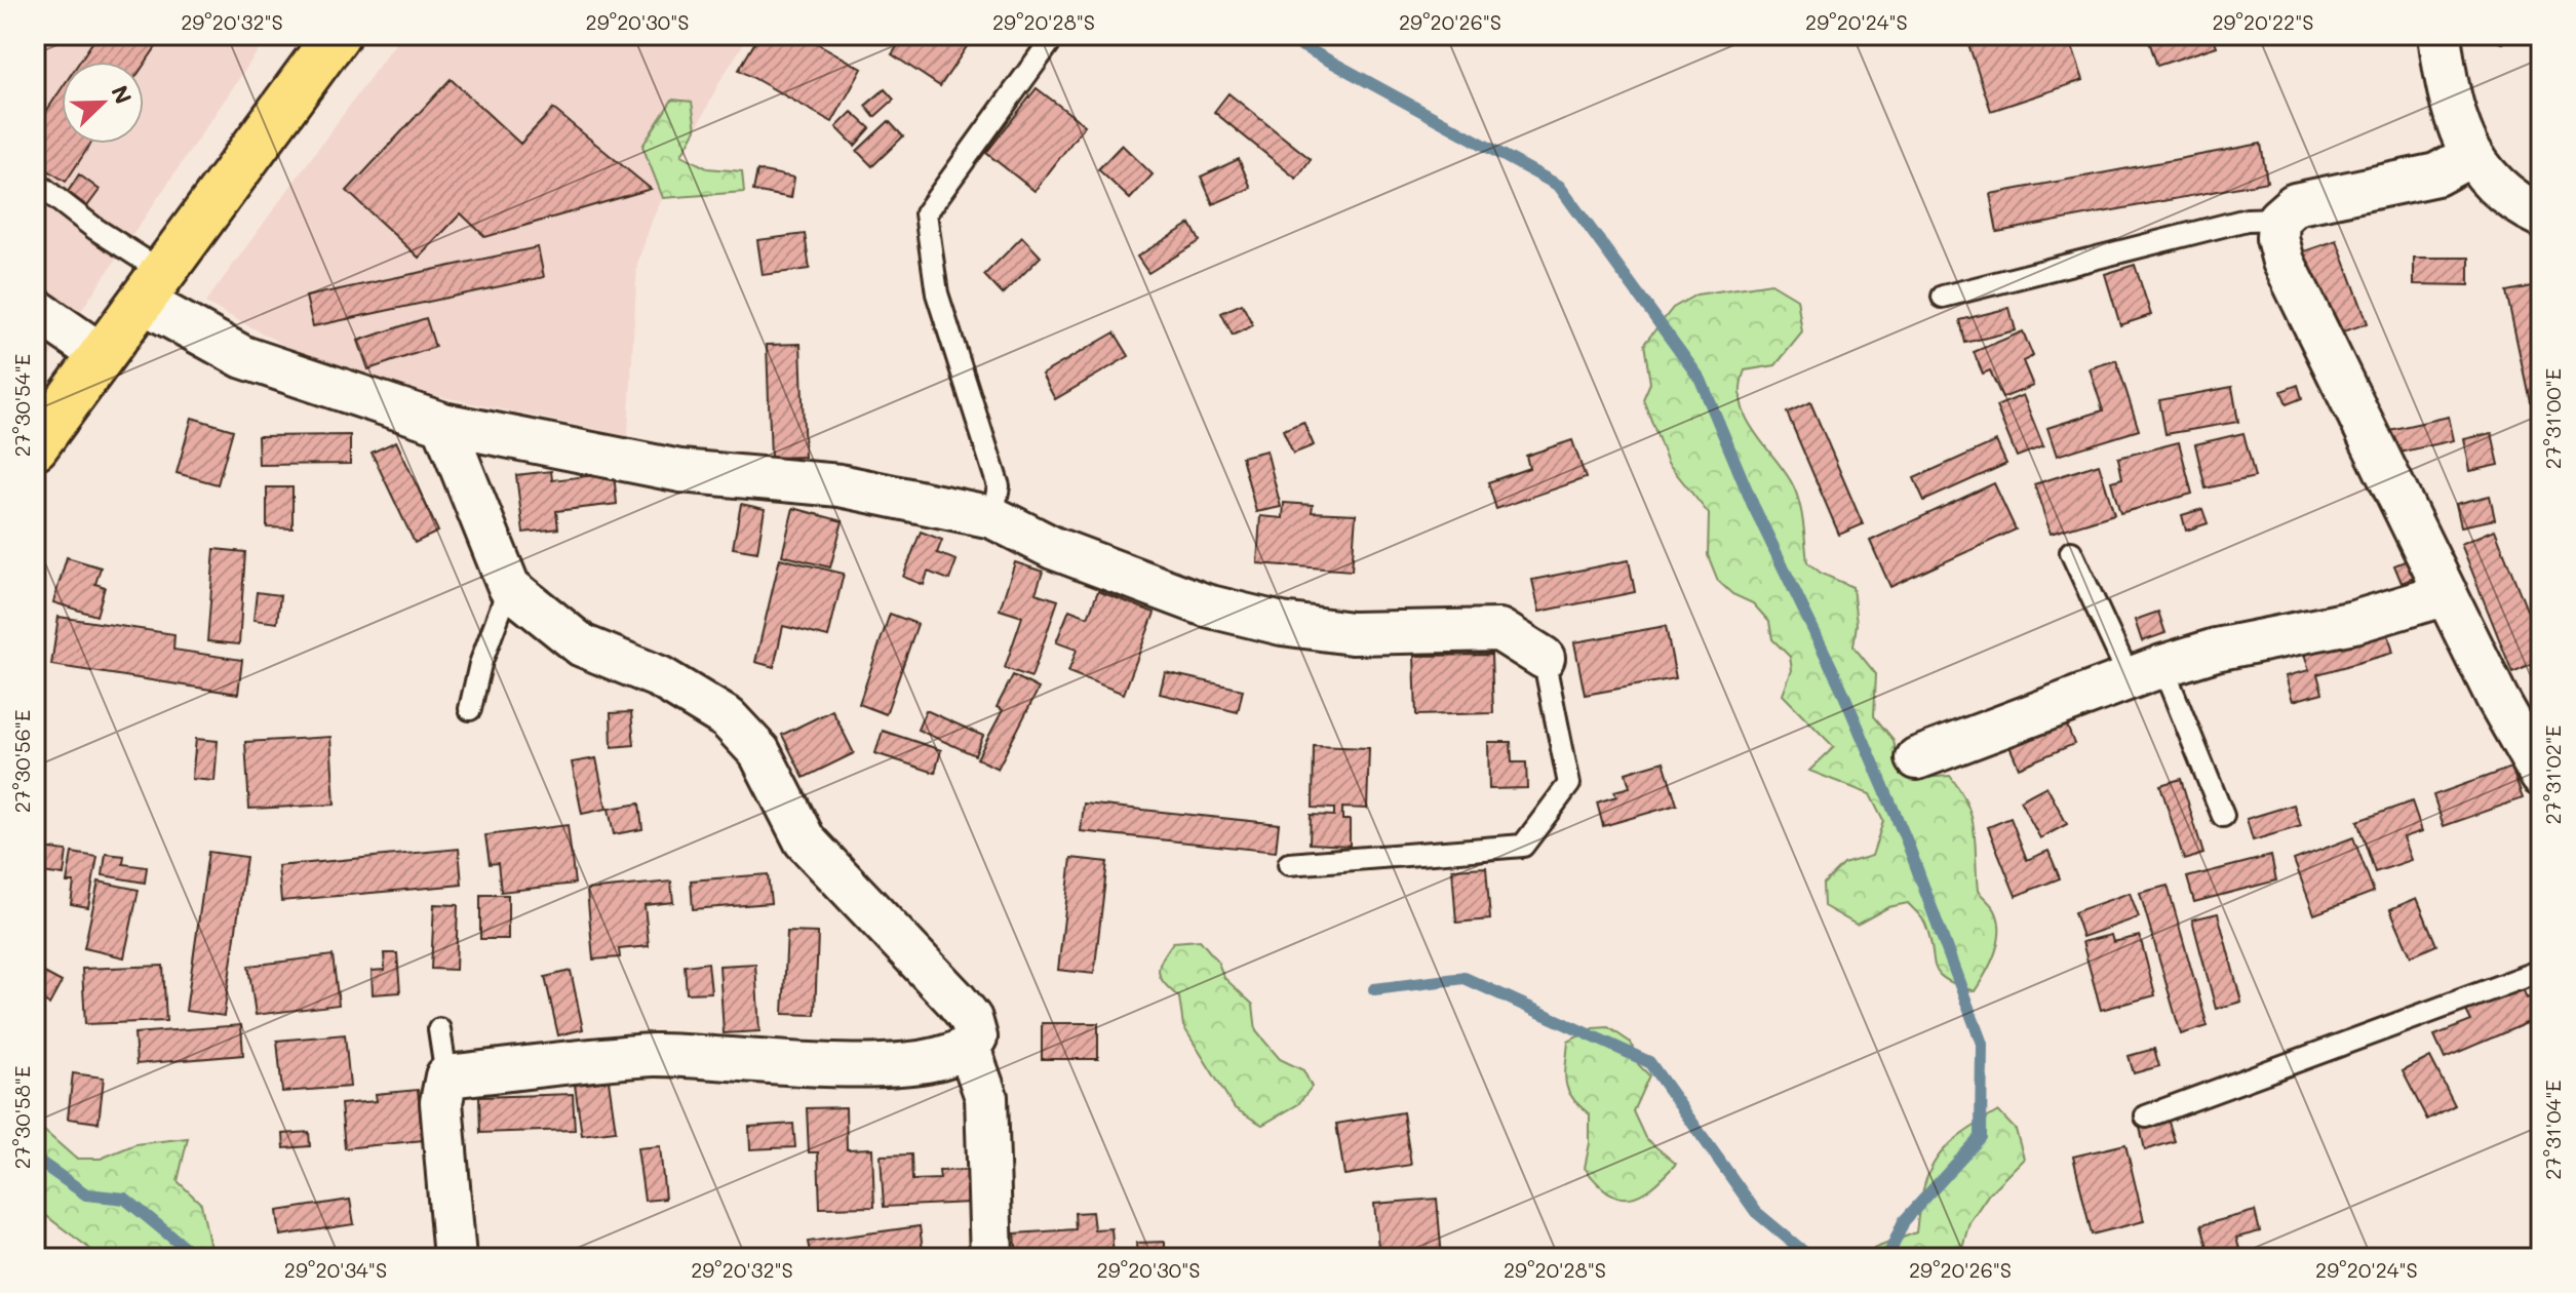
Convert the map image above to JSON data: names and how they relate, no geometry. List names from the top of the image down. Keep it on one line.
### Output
{"north":"top right","coordinates":["29°20'32\"S","29°20'30\"S","29°20'28\"S","29°20'26\"S","29°20'24\"S","29°20'22\"S","27°30'54\"E","27°31'00\"E","27°30'56\"E","27°31'02\"E","27°30'58\"E","27°31'04\"E","29°20'34\"S"]}
